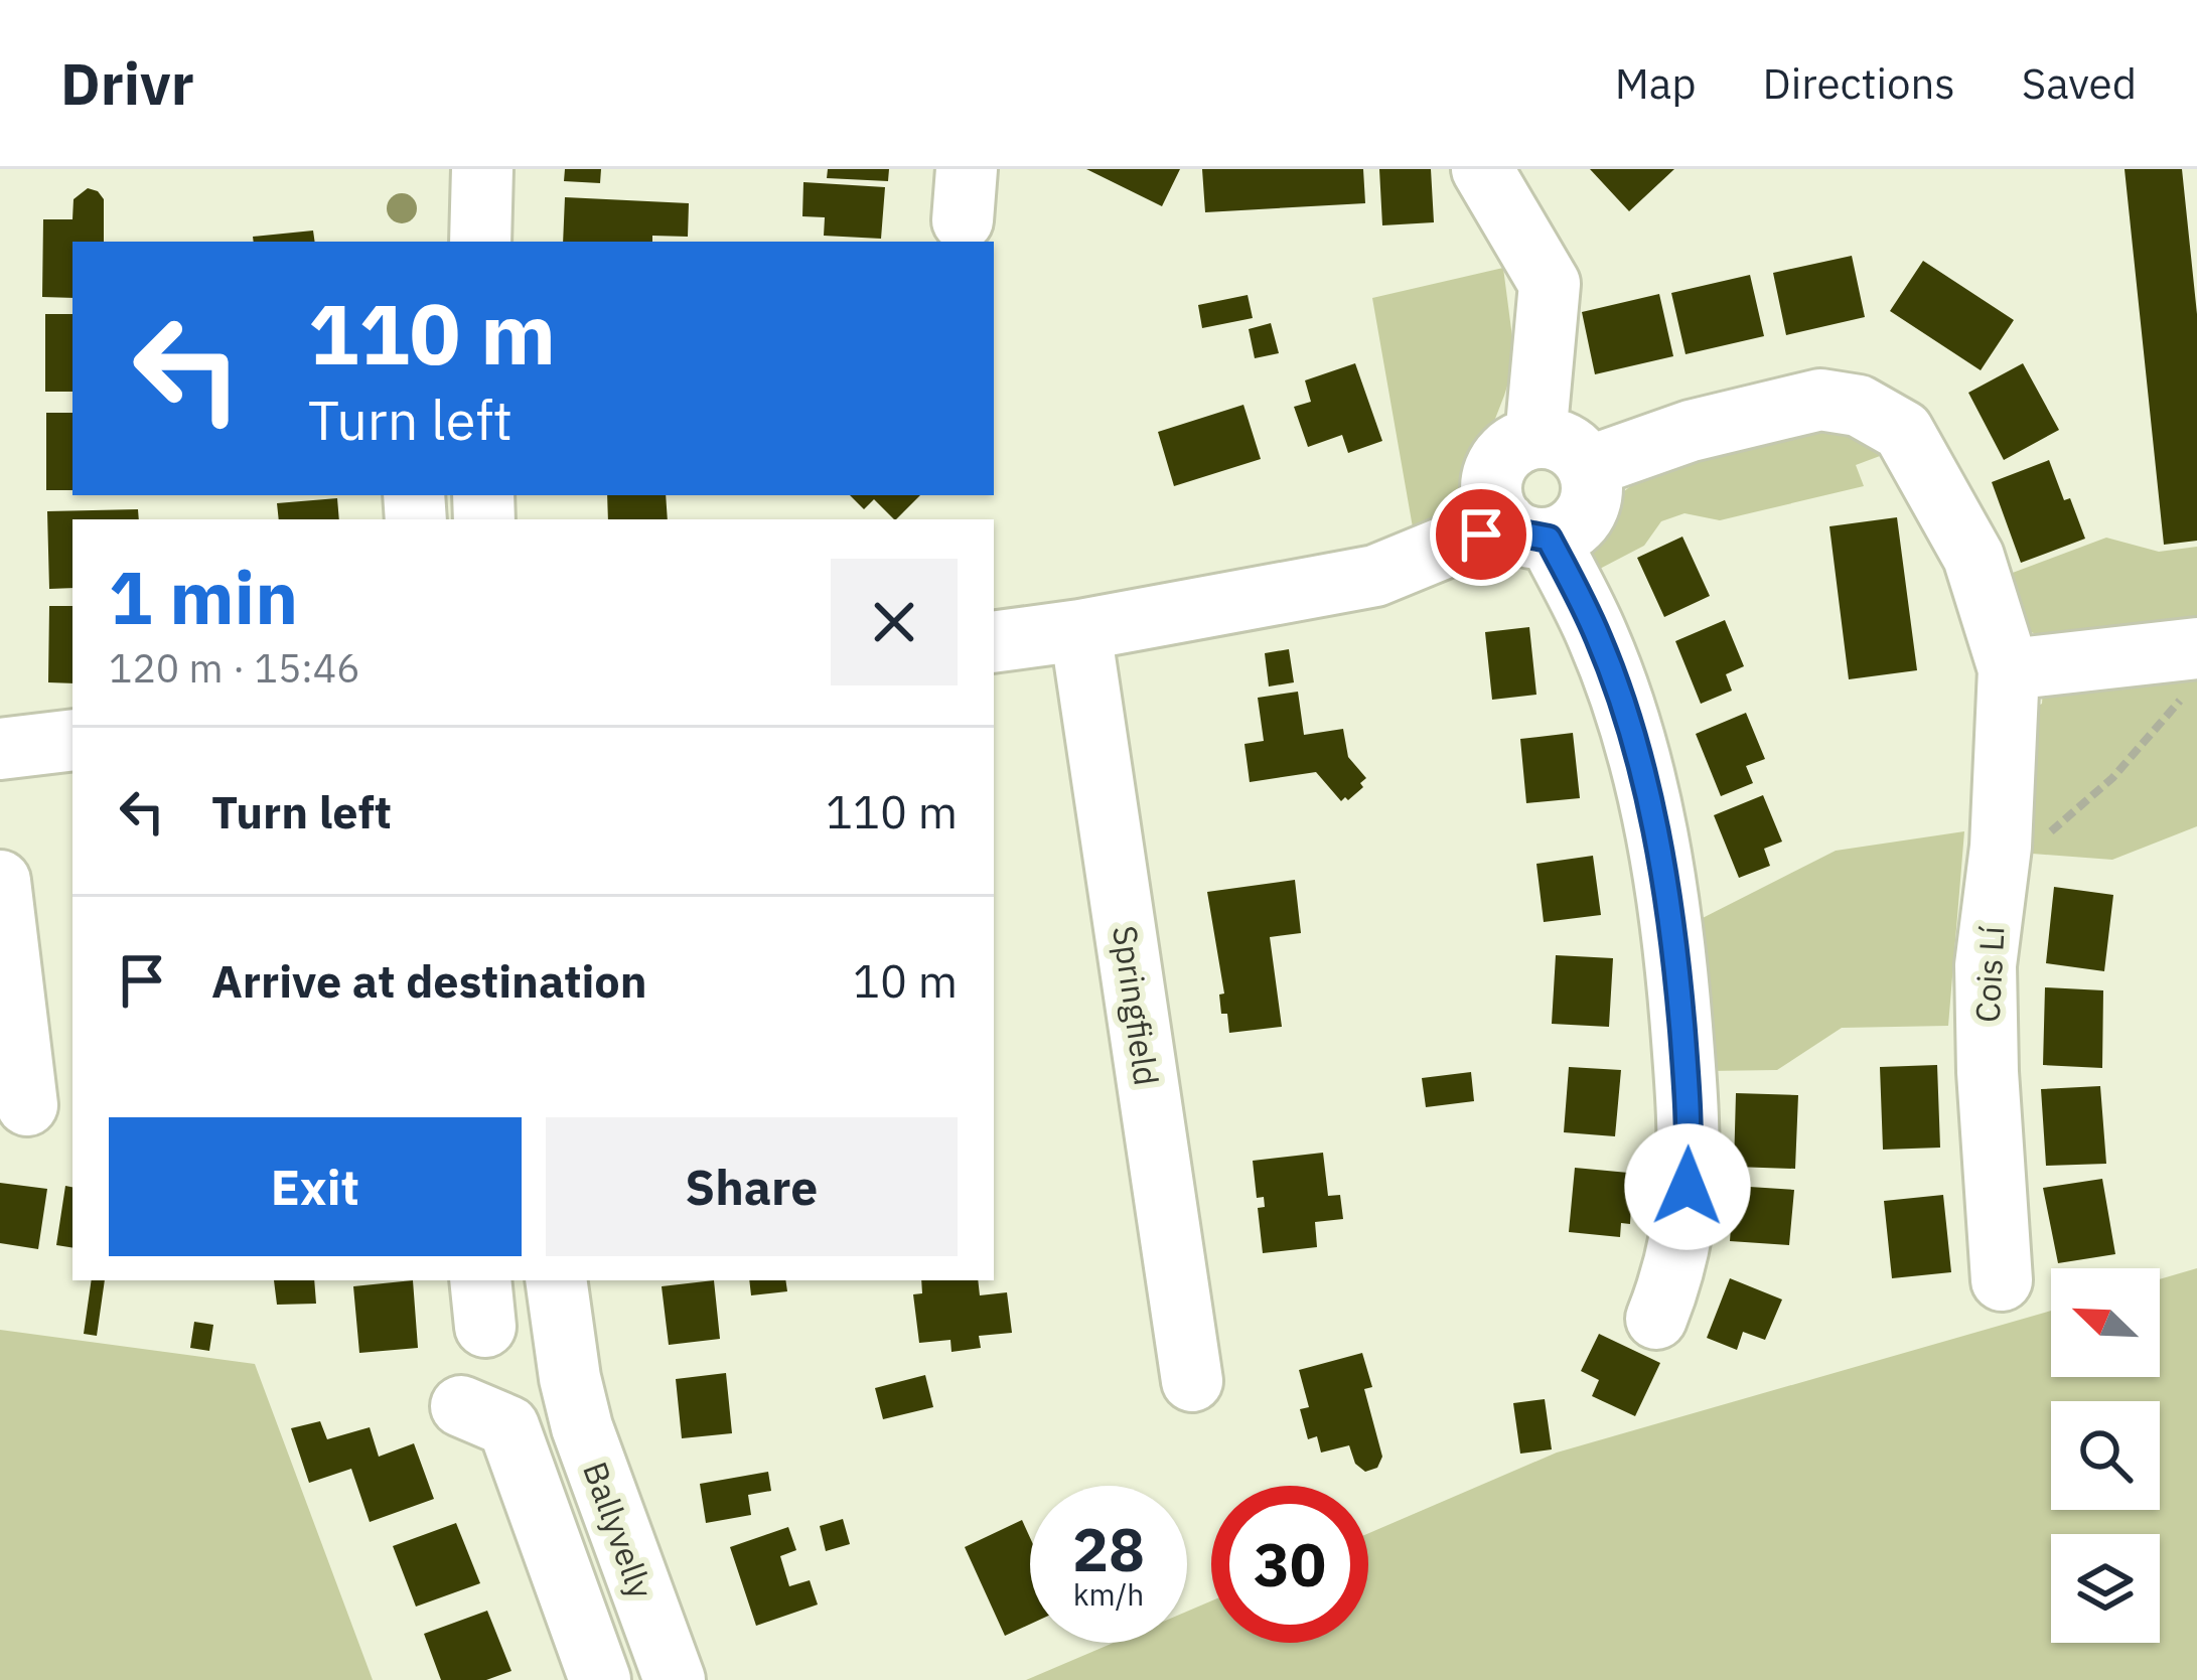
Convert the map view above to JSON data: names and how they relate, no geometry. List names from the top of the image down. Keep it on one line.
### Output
{"streets":{"street":["Cois Lí","Springfield","Ballyvelly"]},"north":"top left","page":{"header":"Drivr","nav":["Map","Directions","Saved"],"turn":["110 m","Turn left"],"heading":["1 min","120 m · 15:46"],"list":[{"name":"Turn left","value":"110 m"},{"name":"Arrive at destination","value":"10 m"}],"buttons":["Exit","Share"],"speed":"28 km/h","limit":"30"}}
